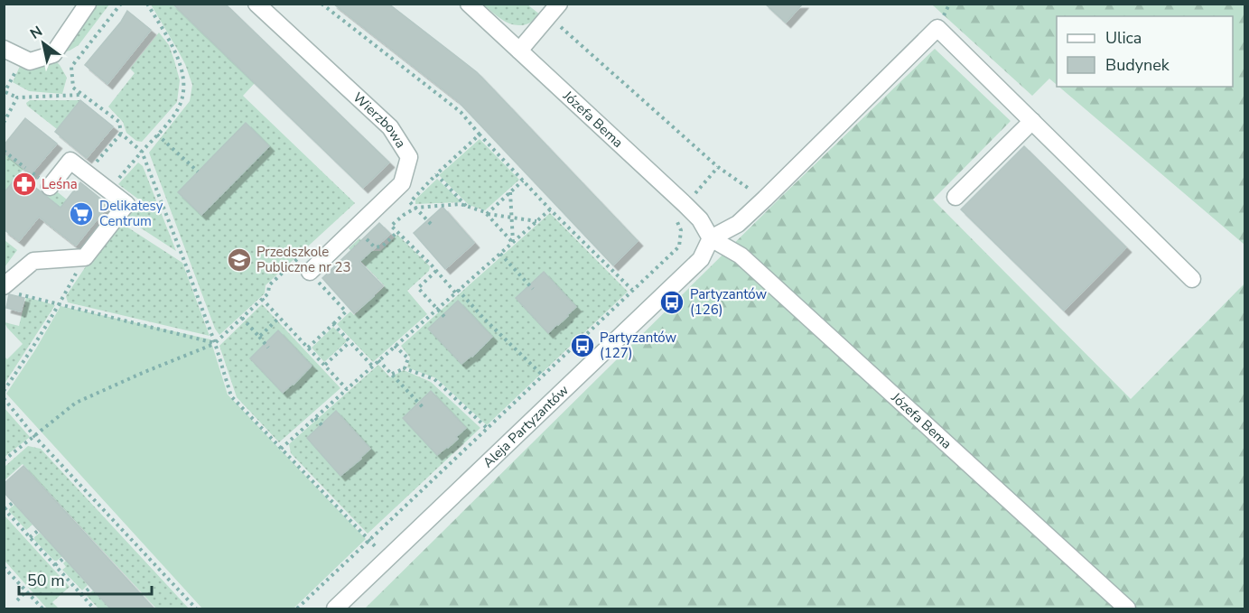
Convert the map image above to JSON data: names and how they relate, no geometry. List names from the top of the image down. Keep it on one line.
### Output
{"streets":{"street":["Józefa Bema","Wierzbowa","Aleja Partyzantów"]},"crossings":[["Józefa Bema","Aleja Partyzantów"]],"places":{"pharmacy":["Leśna"],"supermarket":["Delikatesy Centrum"],"school or university":["Przedszkole Publiczne nr 23"],"bus stop":["Partyzantów (126)","Partyzantów (127)"]},"legend":["Ulica","Budynek"],"scale_bar":"50 m","north":"top left"}
